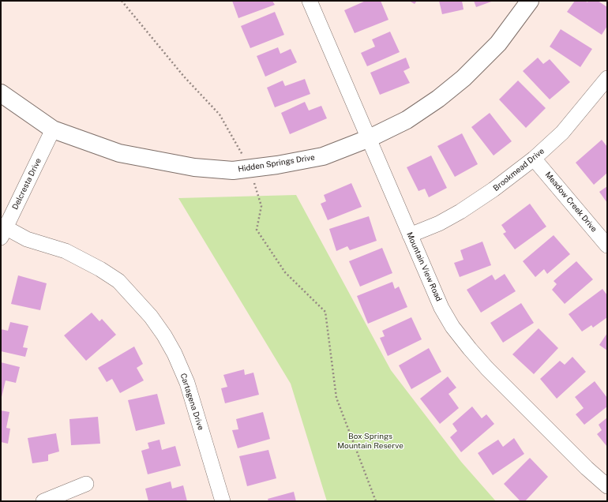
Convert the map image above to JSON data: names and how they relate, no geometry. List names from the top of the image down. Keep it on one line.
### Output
{"streets":{"street":["Hidden Springs Drive","Brookmead Drive","Delcresta Drive","Meadow Creek Drive","Mountain View Road","Cartagena Drive"]},"crossings":[["Hidden Springs Drive","Delcresta Drive"],["Hidden Springs Drive","Mountain View Road"],["Brookmead Drive","Meadow Creek Drive"],["Brookmead Drive","Mountain View Road"],["Delcresta Drive","Cartagena Drive"]],"parks":["Box Springs Mountain Reserve"]}
